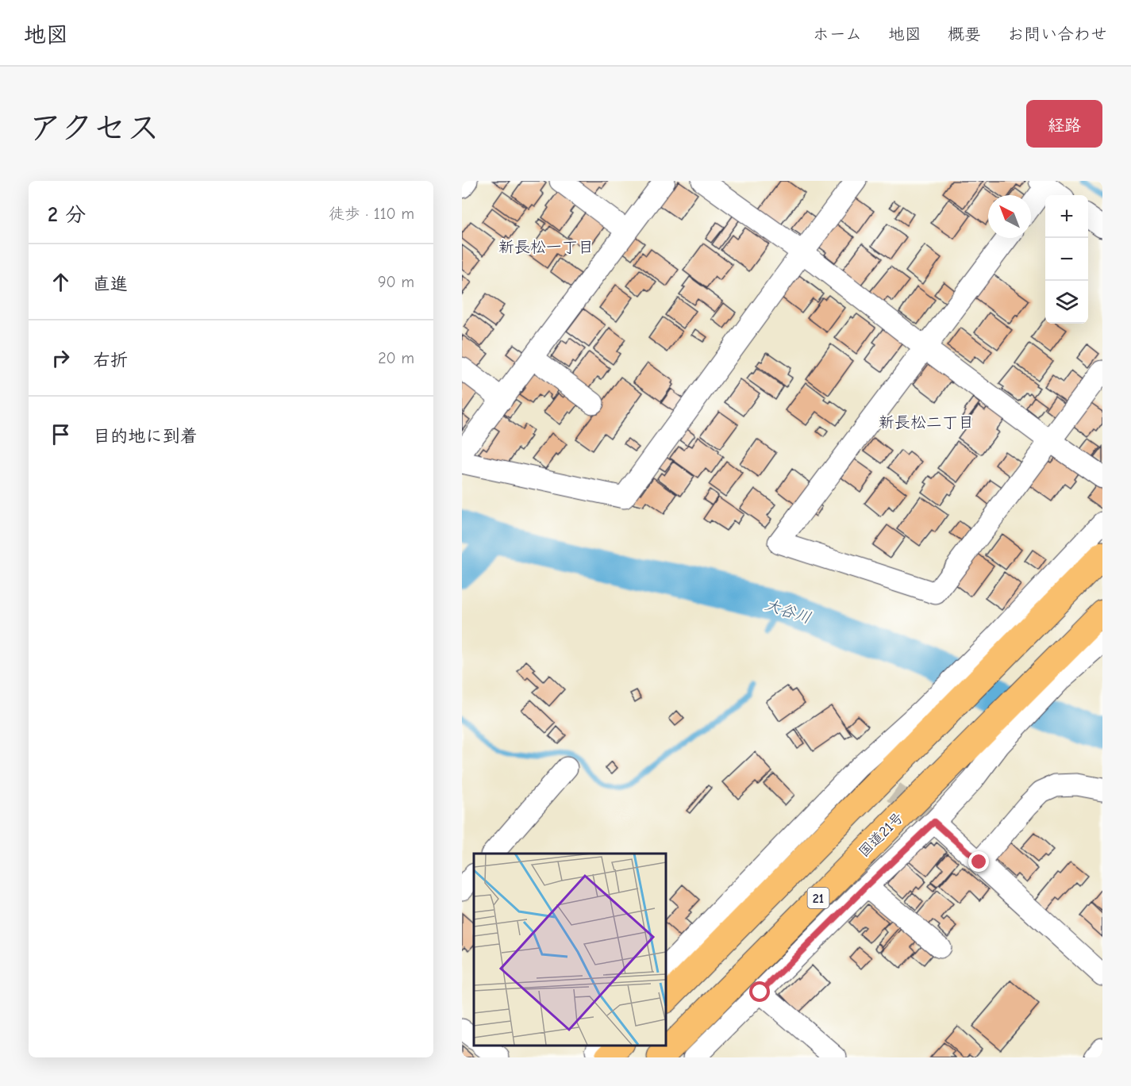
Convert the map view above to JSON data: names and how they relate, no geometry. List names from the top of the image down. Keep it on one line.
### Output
{"streets":{"highway":["国道21号","21"]},"districts":["新長松一丁目","新長松二丁目"],"water":["大谷川"],"north":"top left","page":{"header":"地図","nav":["ホーム","地図","概要","お問い合わせ"],"title":"アクセス","buttons":"経路","heading":["2 分","徒歩 · 110 m"],"map_buttons":["+","−"],"list":[["直進","90 m"],["右折","20 m"],"目的地に到着"]}}
